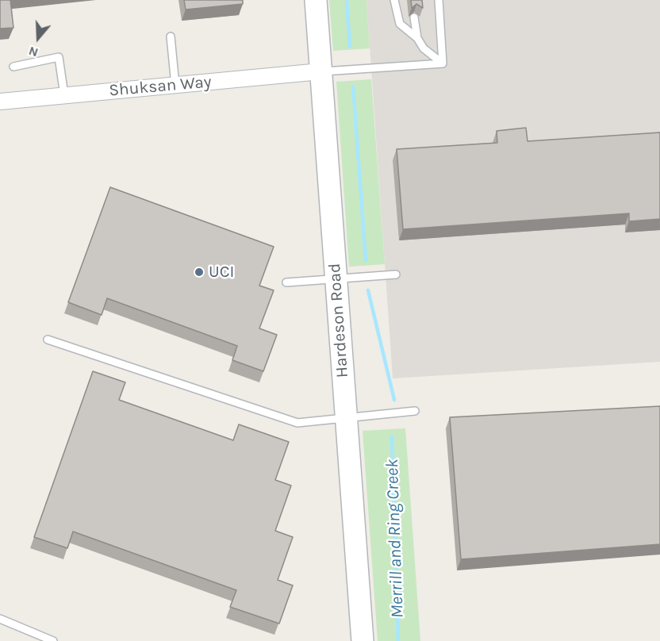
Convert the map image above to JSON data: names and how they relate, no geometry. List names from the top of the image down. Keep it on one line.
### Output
{"streets":{"street":["Shuksan Way","Hardeson Road"]},"crossings":[["Shuksan Way","Hardeson Road"]],"water":["Merrill and Ring Creek"],"places":["UCI"],"north":"bottom"}
